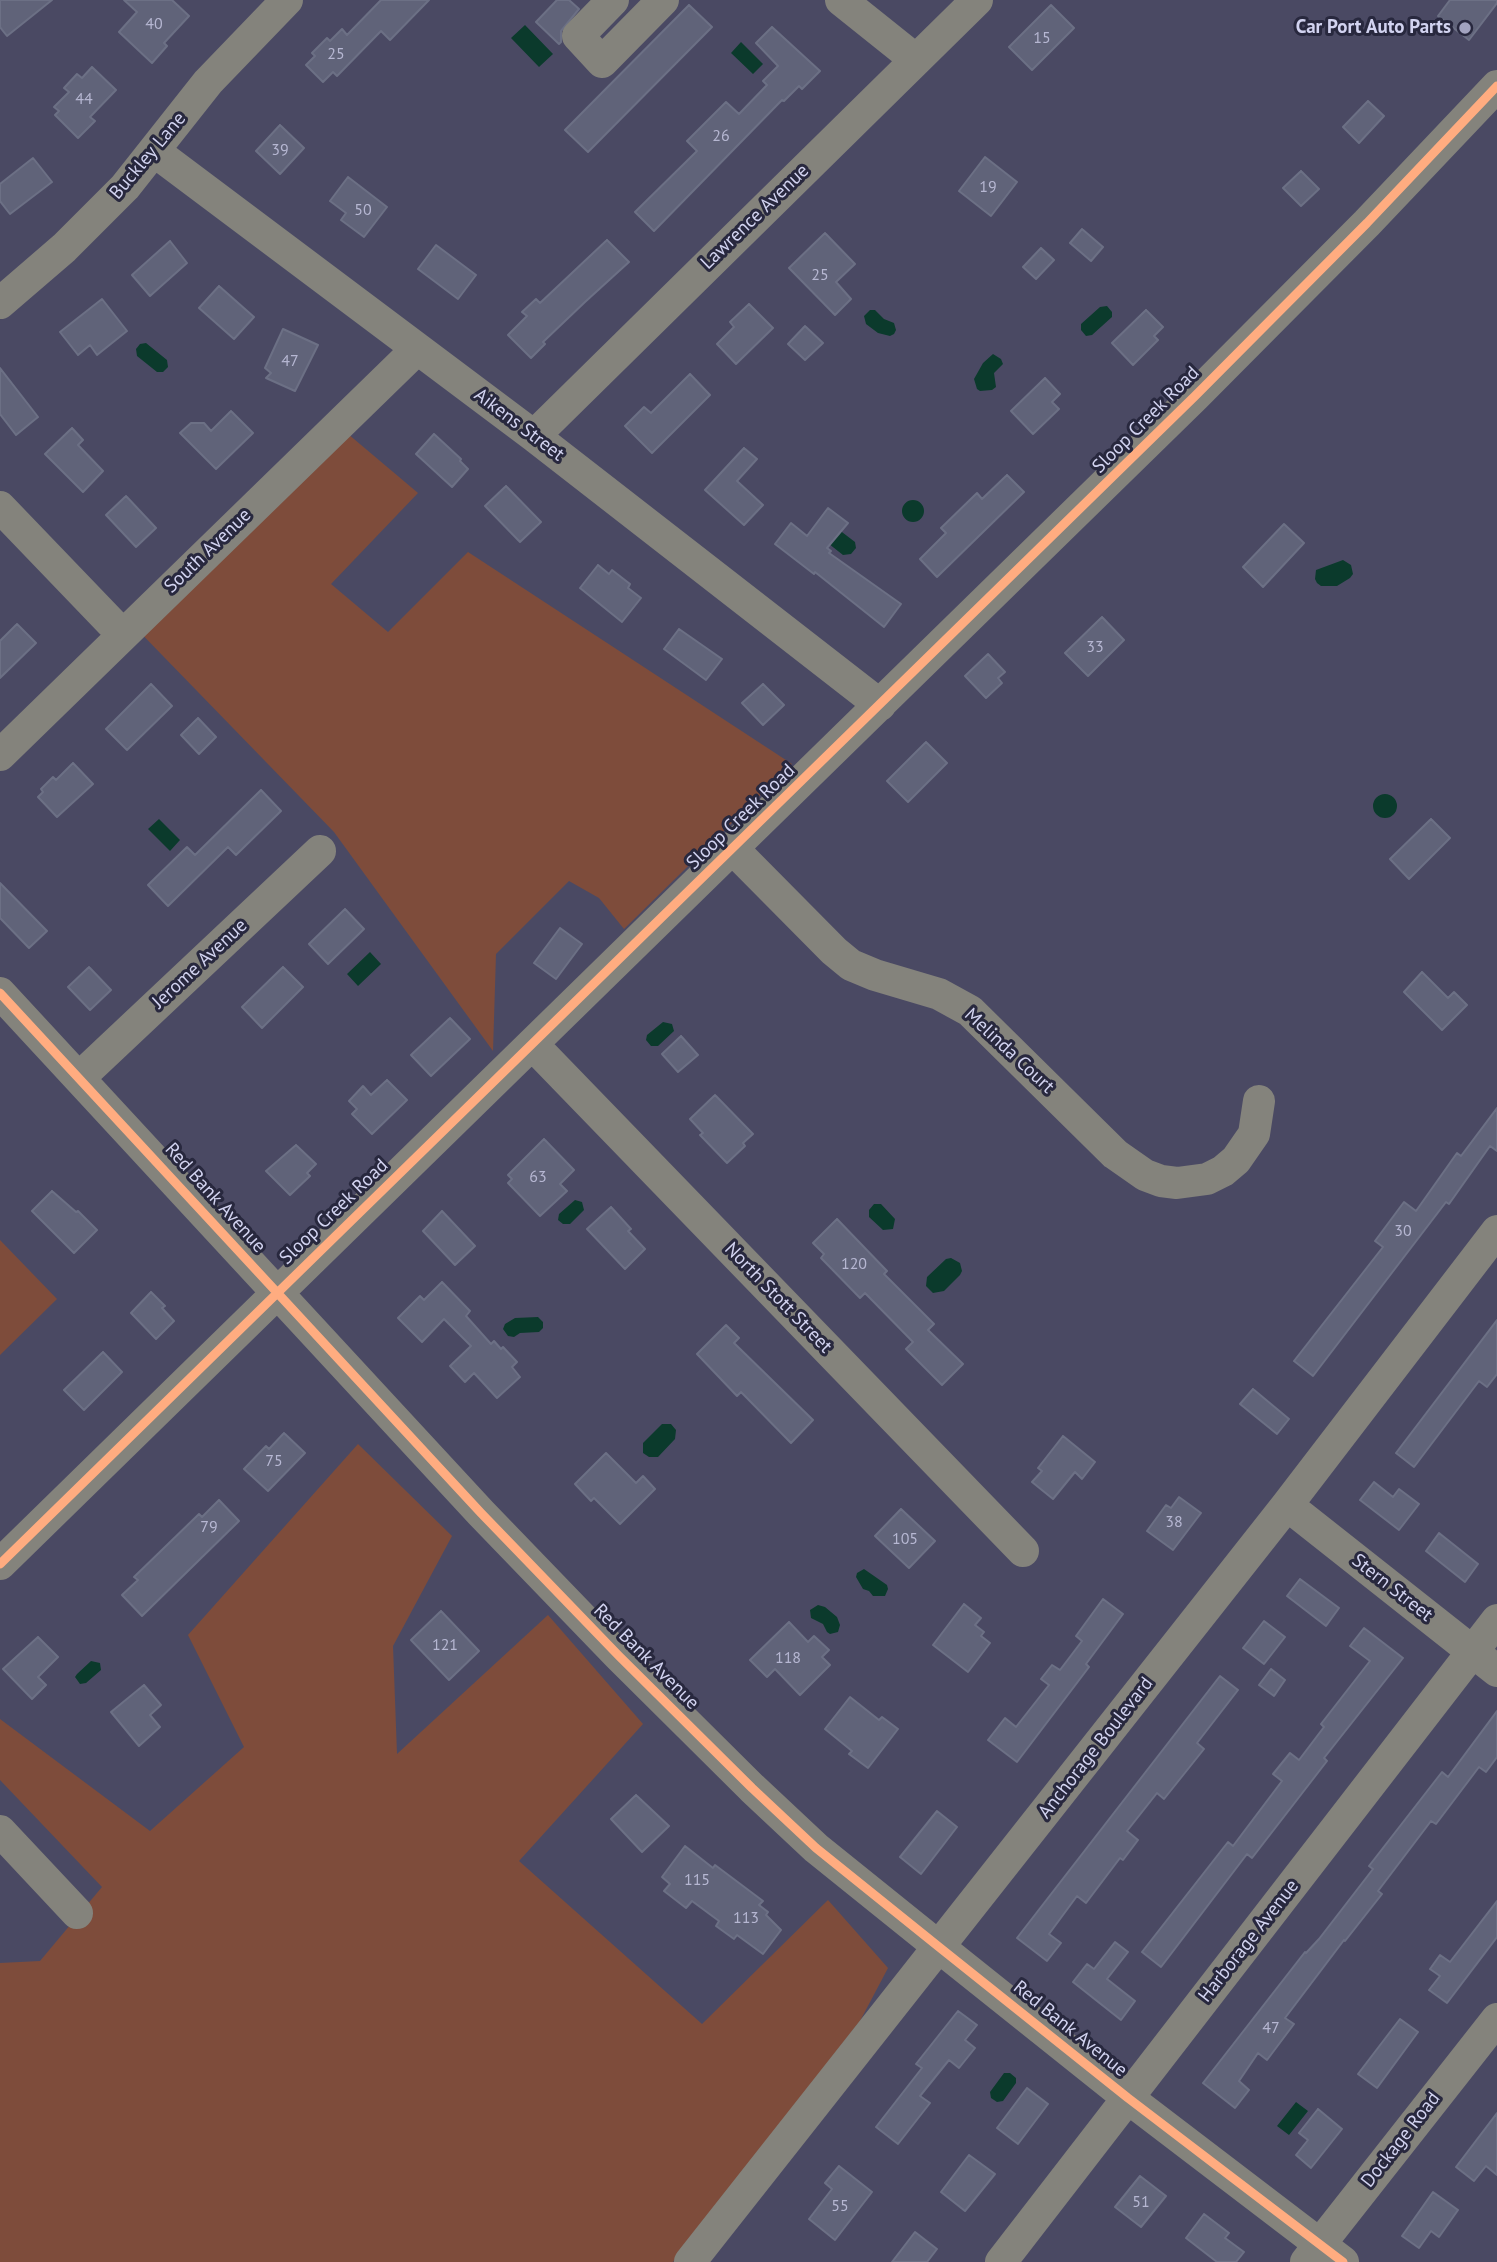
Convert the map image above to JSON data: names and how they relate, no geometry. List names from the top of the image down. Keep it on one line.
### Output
{"streets":{"street":["Buckley Lane","Lawrence Avenue","Sloop Creek Road","Aikens Street","South Avenue","Jerome Avenue","Melinda Court","Red Bank Avenue","North Stott Street","Stern Street","Anchorage Boulevard","Harborage Avenue","Dockage Road"]},"crossings":[["Buckley Lane","Aikens Street"],["Lawrence Avenue","Aikens Street"],["Sloop Creek Road","Aikens Street"],["Sloop Creek Road","Melinda Court"],["Sloop Creek Road","Red Bank Avenue"],["Sloop Creek Road","North Stott Street"],["Aikens Street","South Avenue"],["Jerome Avenue","Red Bank Avenue"],["Red Bank Avenue","Anchorage Boulevard"],["Red Bank Avenue","Harborage Avenue"],["Red Bank Avenue","Dockage Road"],["Stern Street","Anchorage Boulevard"],["Stern Street","Harborage Avenue"]],"places":["Car Port Auto Parts"],"house_numbers":["40","15","25","44","26","39","19","50","25","47","33","63","30","120","75","38","79","105","121","118","115","113","47","51","55"]}
